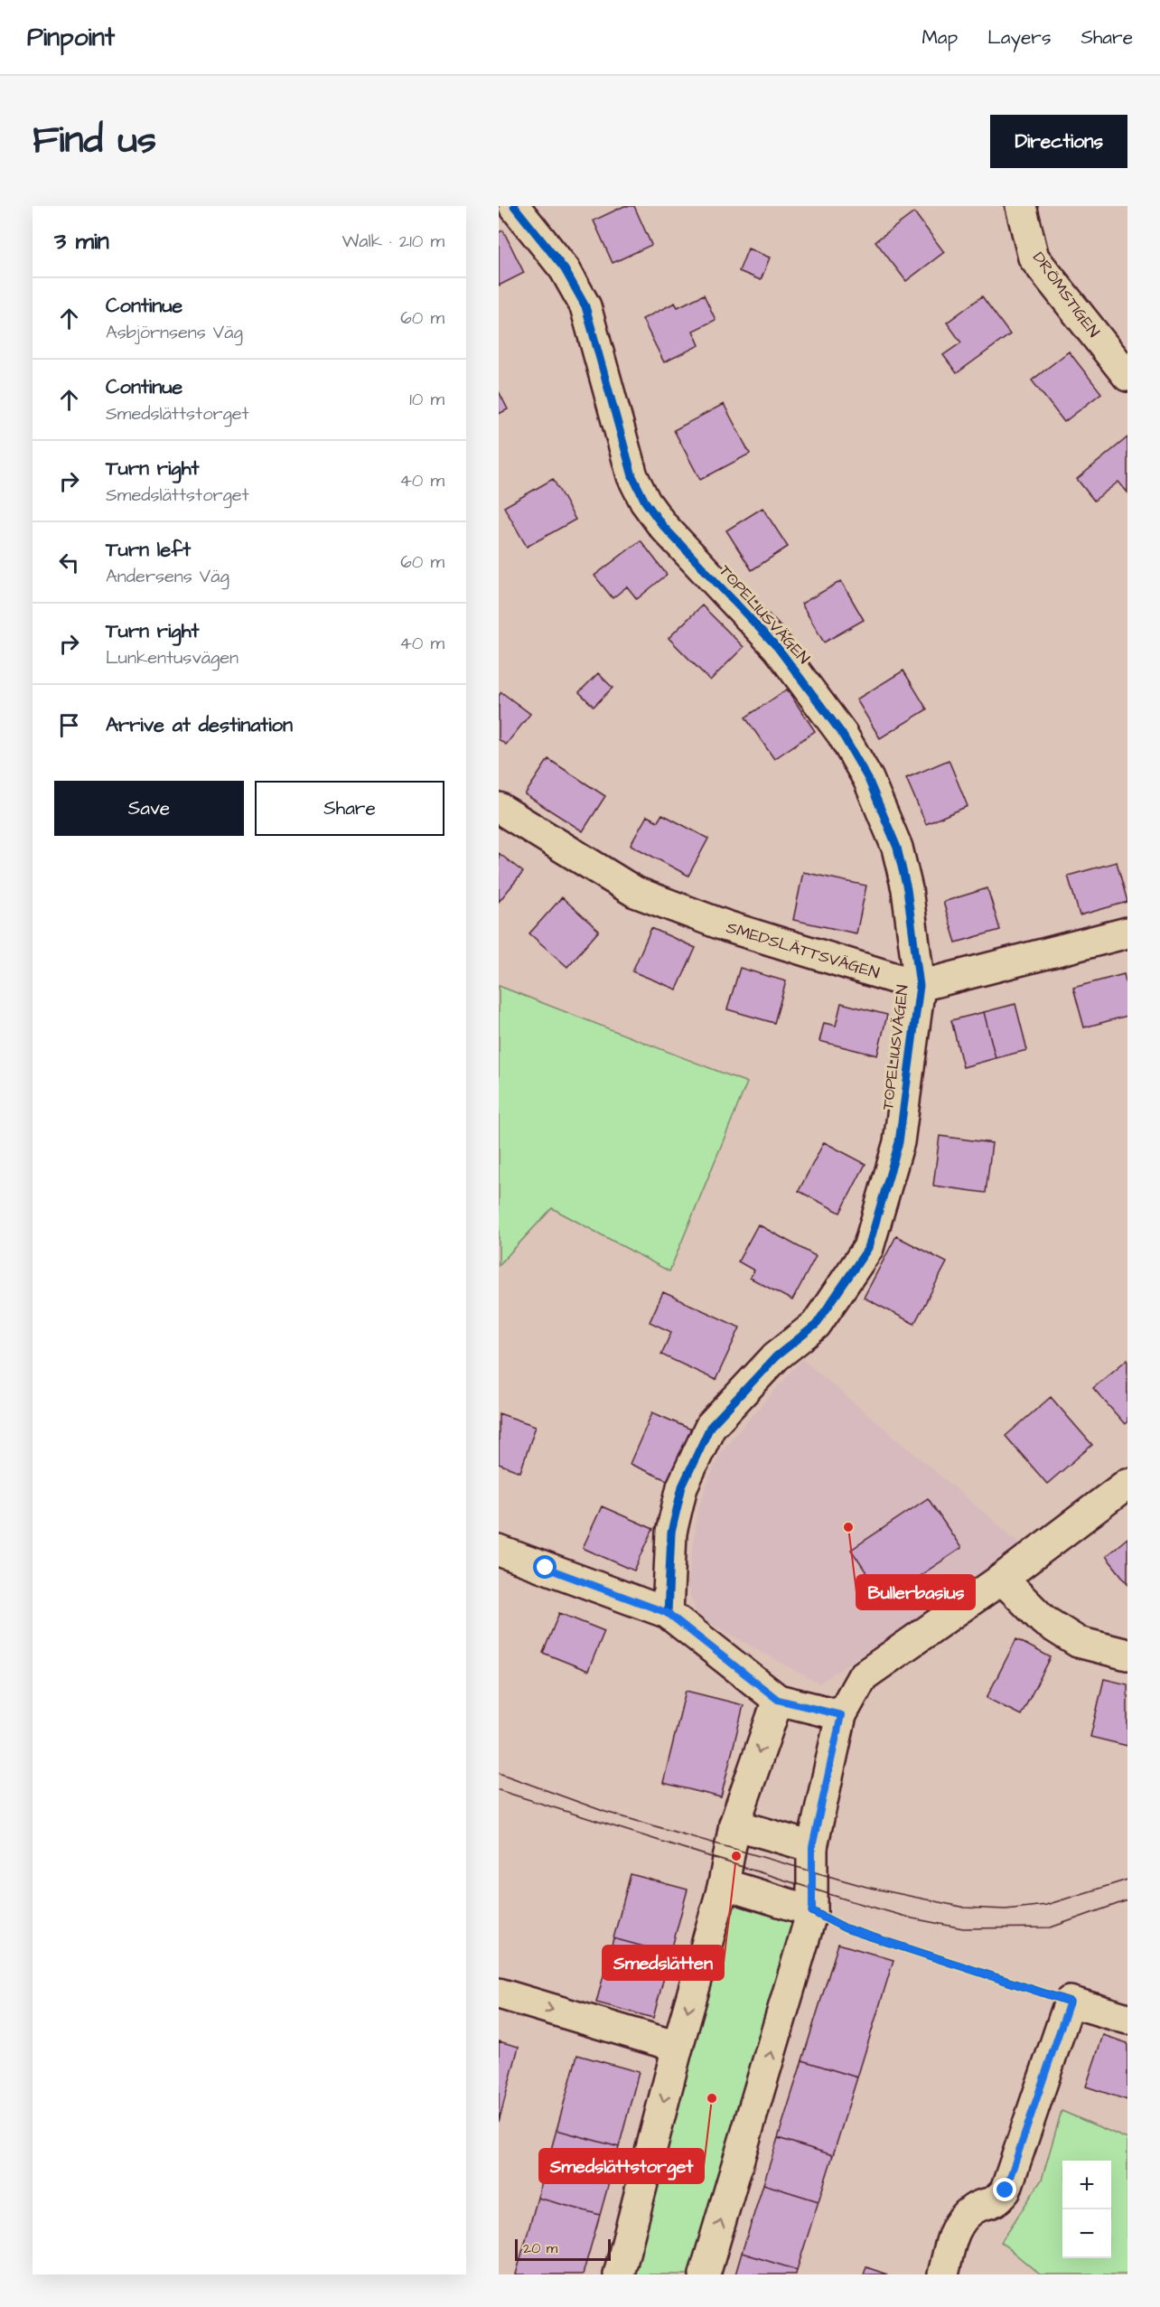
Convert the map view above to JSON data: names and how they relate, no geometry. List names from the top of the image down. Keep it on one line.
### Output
{"streets":{"street":["DRÖMSTIGEN","TOPELIUSVÄGEN","SMEDSLÄTTSVÄGEN"]},"crossings":[["TOPELIUSVÄGEN","SMEDSLÄTTSVÄGEN"]],"places":["Bullerbasius","Smedslätten","Smedslättstorget"],"scale_bar":"20 m","page":{"header":"Pinpoint","nav":["Map","Layers","Share"],"title":"Find us","buttons":["Directions",["Save","Share"]],"heading":["3 min","Walk · 210 m"],"list":[["Continue","Asbjörnsens Väg","60 m"],["Continue","Smedslättstorget","10 m"],["Turn right","Smedslättstorget","40 m"],["Turn left","Andersens Väg","60 m"],["Turn right","Lunkentusvägen","40 m"],"Arrive at destination"],"map_buttons":["+","−"],"scale":"20 m"}}
